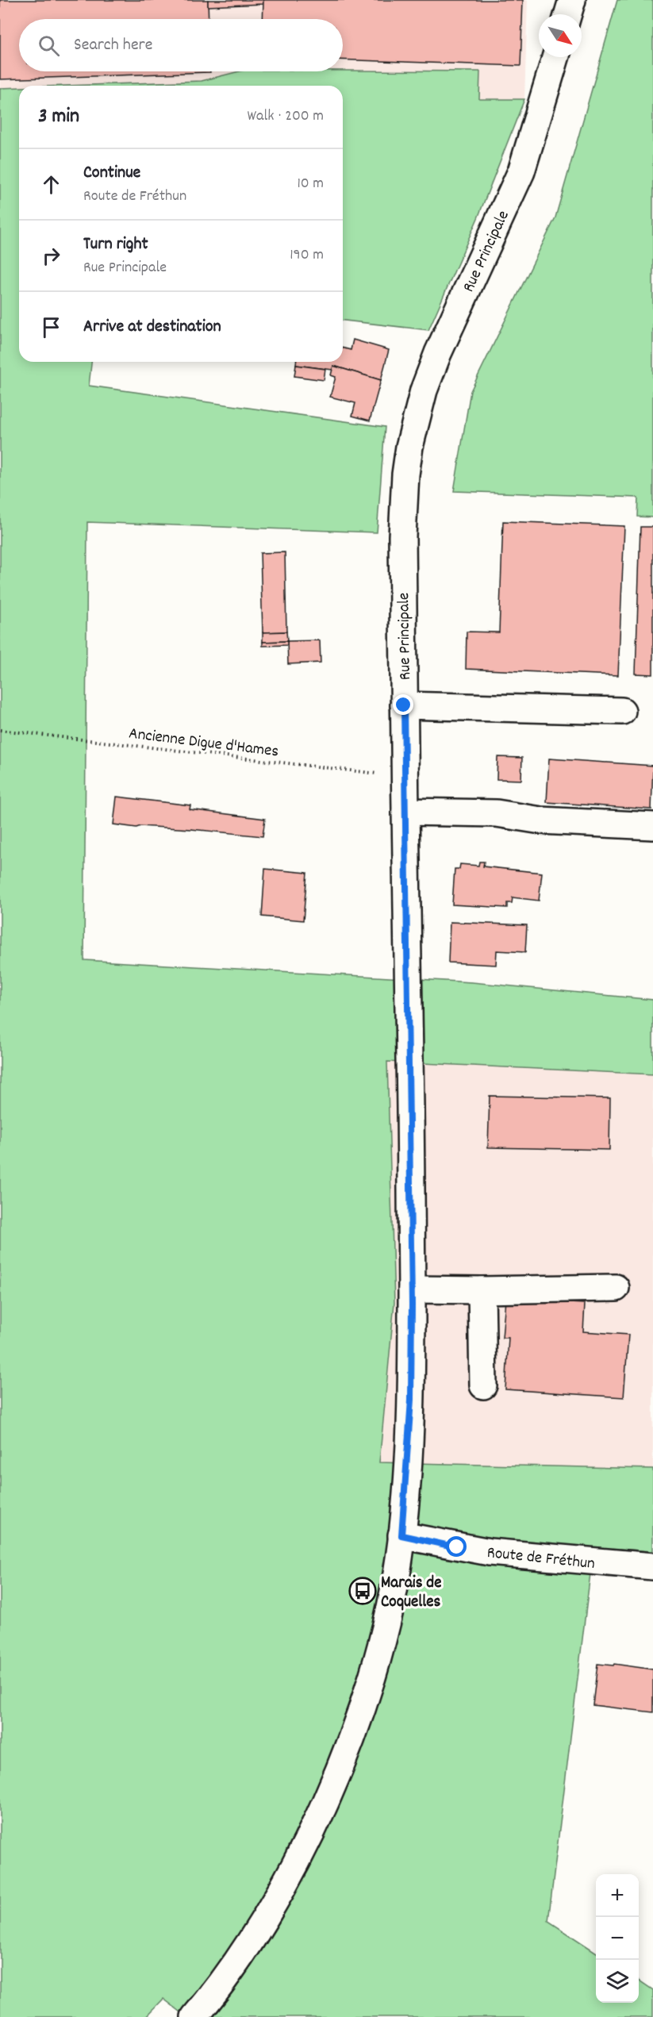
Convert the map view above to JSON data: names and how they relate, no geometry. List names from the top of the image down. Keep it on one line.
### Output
{"streets":{"street":["Rue Principale","Route de Fréthun"],"path":["Ancienne Digue d'Hames"]},"crossings":[["Rue Principale","Ancienne Digue d'Hames"],["Rue Principale","Route de Fréthun"]],"places":{"bus stop":["Marais de Coquelles"]},"north":"bottom right","page":{"search":"Search here","heading":["3 min","Walk · 200 m"],"list":[["Continue","Route de Fréthun","10 m"],["Turn right","Rue Principale","190 m"],"Arrive at destination"],"map_buttons":["+","−"]}}
